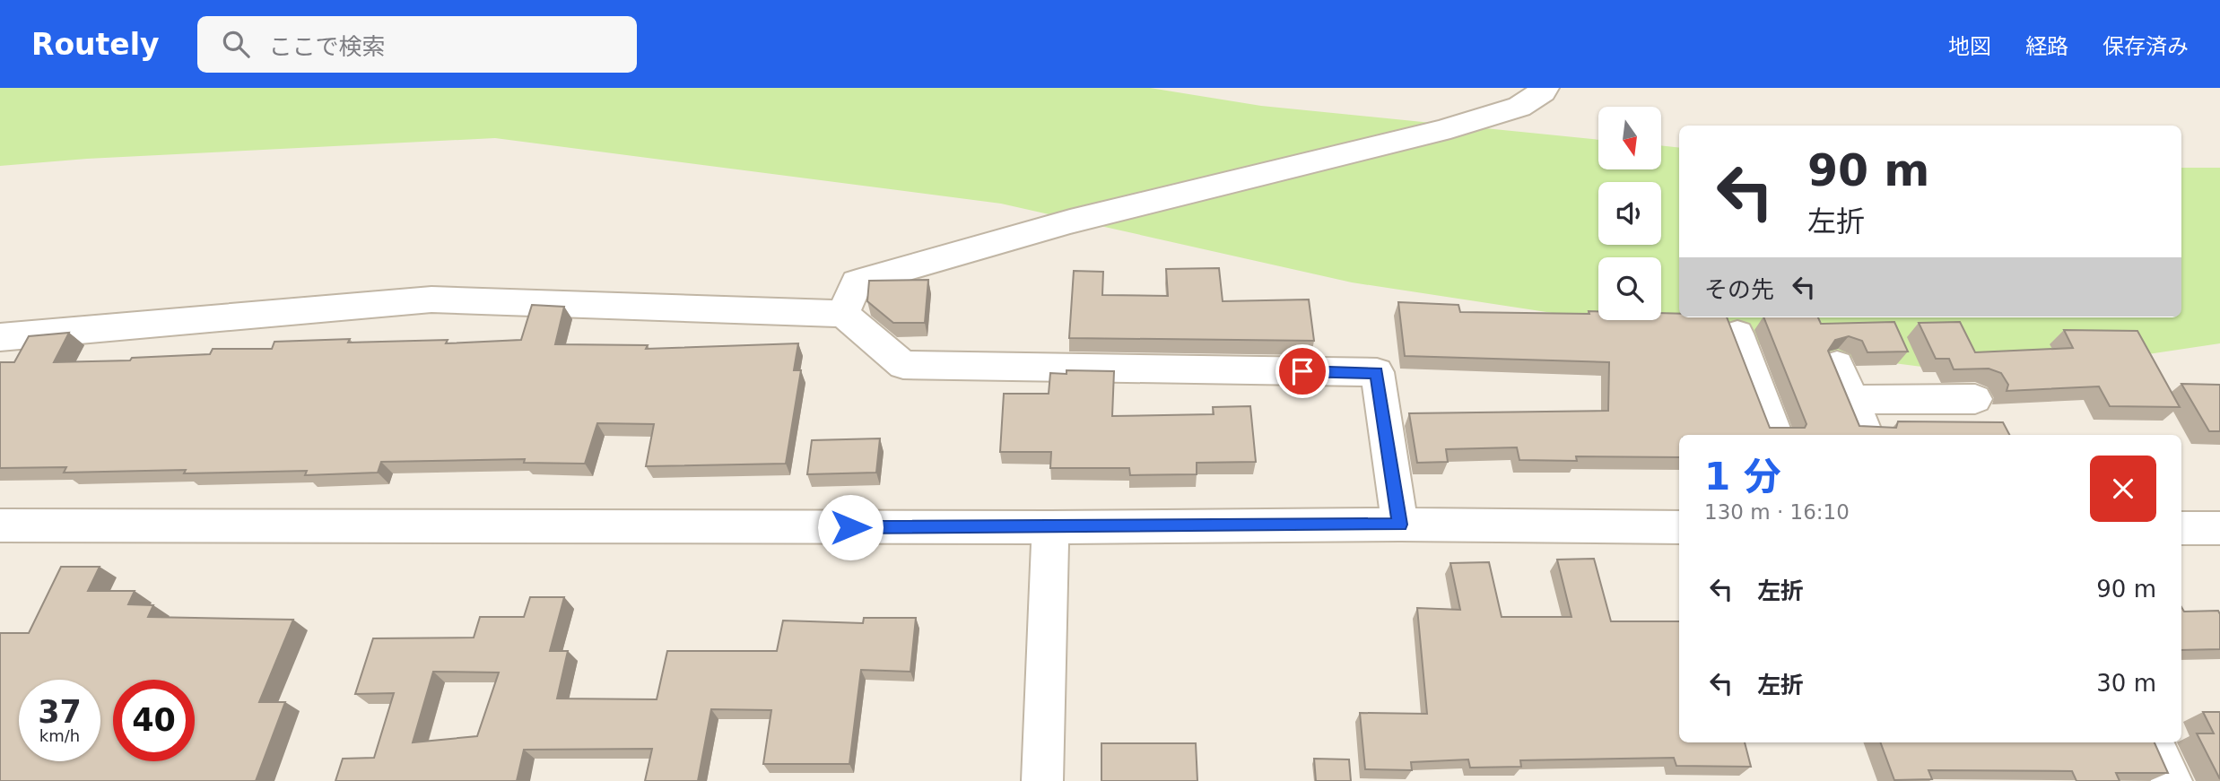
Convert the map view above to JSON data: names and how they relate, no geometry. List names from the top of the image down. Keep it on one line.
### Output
{"north":"bottom","page":{"header":"Routely","search":"ここで検索","nav":["地図","経路","保存済み"],"turn":["90 m","左折"],"then":"その先","heading":["1 分","130 m · 16:10"],"list":[{"name":"左折","value":"90 m"},{"name":"左折","value":"30 m"}],"speed":"37 km/h","limit":"40"}}
